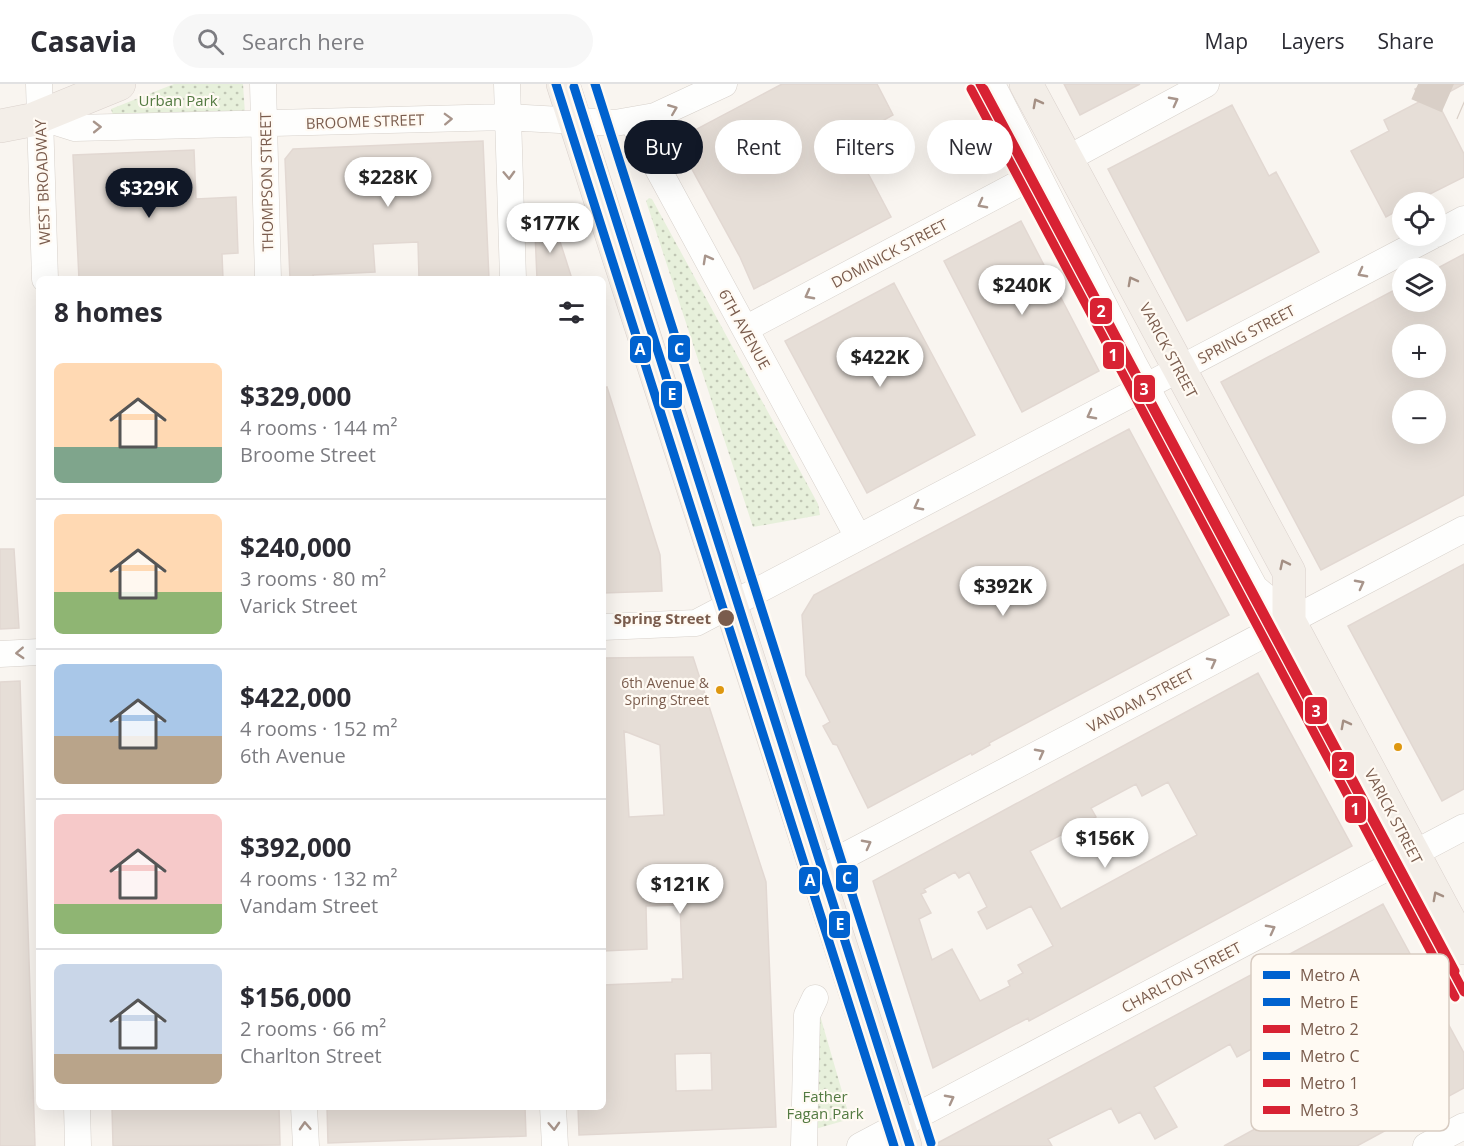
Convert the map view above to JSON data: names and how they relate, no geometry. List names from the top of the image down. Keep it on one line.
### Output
{"streets":{"main road":["VARICK STREET"],"street":["BROOME STREET","WEST BROADWAY","THOMPSON STREET","DOMINICK STREET","6TH AVENUE","SPRING STREET","VANDAM STREET","CHARLTON STREET"]},"crossings":[["BROOME STREET","WEST BROADWAY"],["BROOME STREET","THOMPSON STREET"],["DOMINICK STREET","6TH AVENUE"],["DOMINICK STREET","VARICK STREET"],["6TH AVENUE","SPRING STREET"],["SPRING STREET","VARICK STREET"],["VARICK STREET","VANDAM STREET"],["VARICK STREET","CHARLTON STREET"]],"one_way":["BROOME STREET","DOMINICK STREET","6TH AVENUE","SPRING STREET","VANDAM STREET","CHARLTON STREET"],"parks":["Urban Park","Father Fagan Park"],"places":["Spring Street","6th Avenue & Spring Street"],"lines":["metro line A","metro line 2","metro line C","metro line E","metro line 1","metro line 3"],"legend":["Metro A","Metro E","Metro 2","Metro C","Metro 1","Metro 3"],"page":{"header":"Casavia","search":"Search here","nav":["Map","Layers","Share"],"chip":["Buy","Rent","Filters","New"],"price":["$228K","$329K","$177K","$240K","$422K","$392K","$156K","$121K"],"map_buttons":["+","−"],"heading":"8 homes","list":[{"name":"$329,000","note":"4 rooms · 144 m² · Broome Street"},{"name":"$240,000","note":"3 rooms · 80 m² · Varick Street"},{"name":"$422,000","note":"4 rooms · 152 m² · 6th Avenue"},{"name":"$392,000","note":"4 rooms · 132 m² · Vandam Street"},{"name":"$156,000","note":"2 rooms · 66 m² · Charlton Street"}]}}
